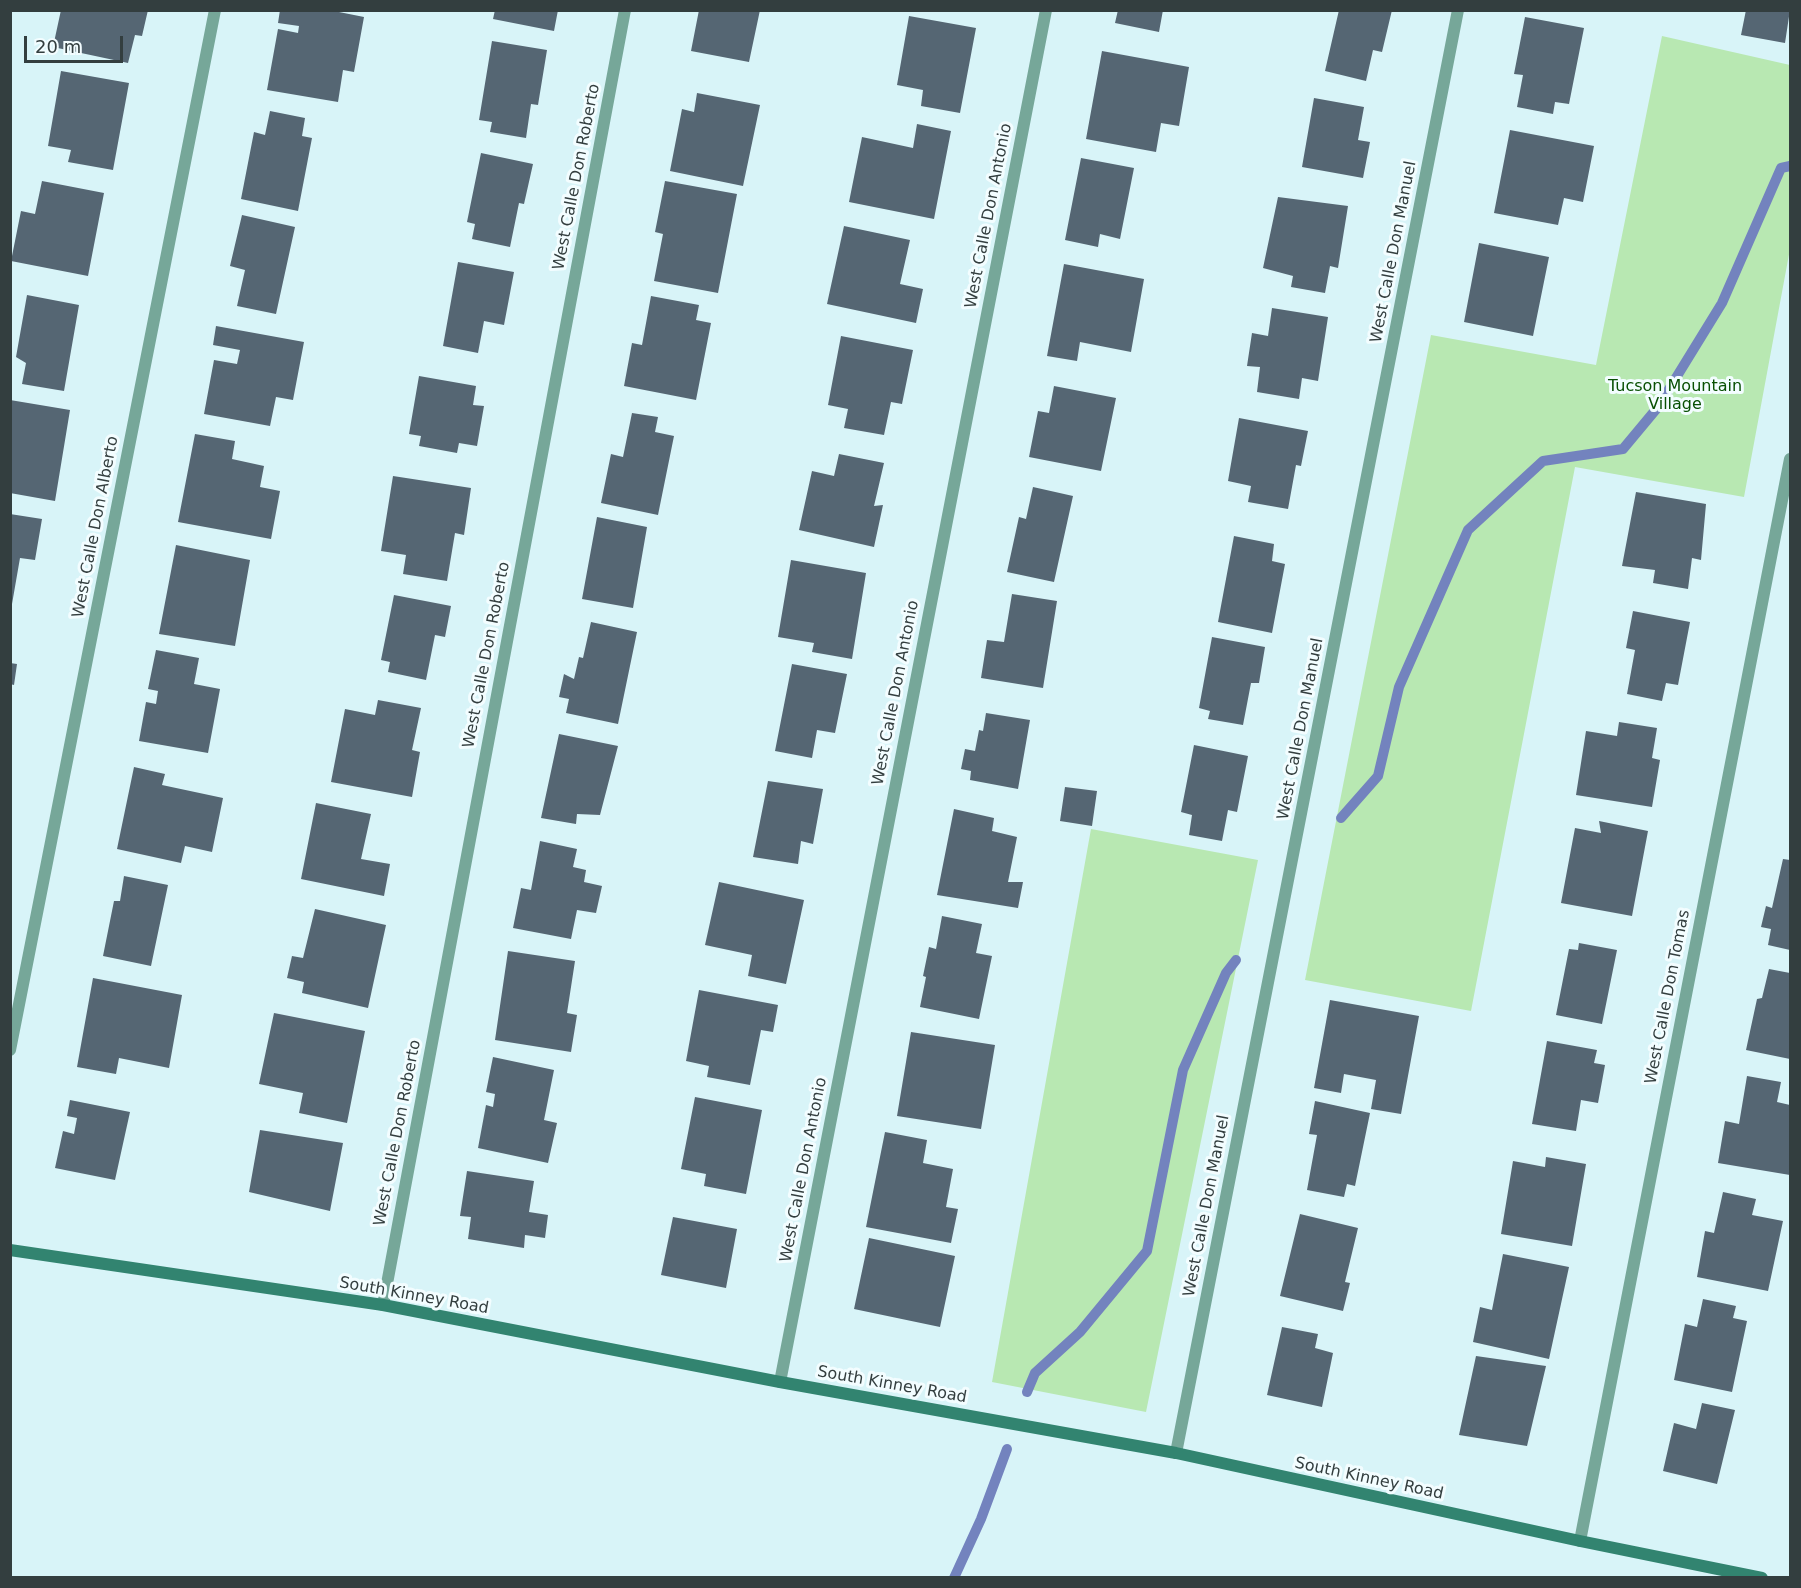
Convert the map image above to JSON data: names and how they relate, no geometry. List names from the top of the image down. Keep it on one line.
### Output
{"streets":{"main road":["South Kinney Road"],"street":["West Calle Don Roberto","West Calle Don Antonio","West Calle Don Manuel","West Calle Don Alberto","West Calle Don Tomas"]},"crossings":[["West Calle Don Roberto","South Kinney Road"],["West Calle Don Antonio","South Kinney Road"],["West Calle Don Manuel","South Kinney Road"],["West Calle Don Tomas","South Kinney Road"]],"parks":["Tucson Mountain Village"],"scale_bar":"20 m"}
